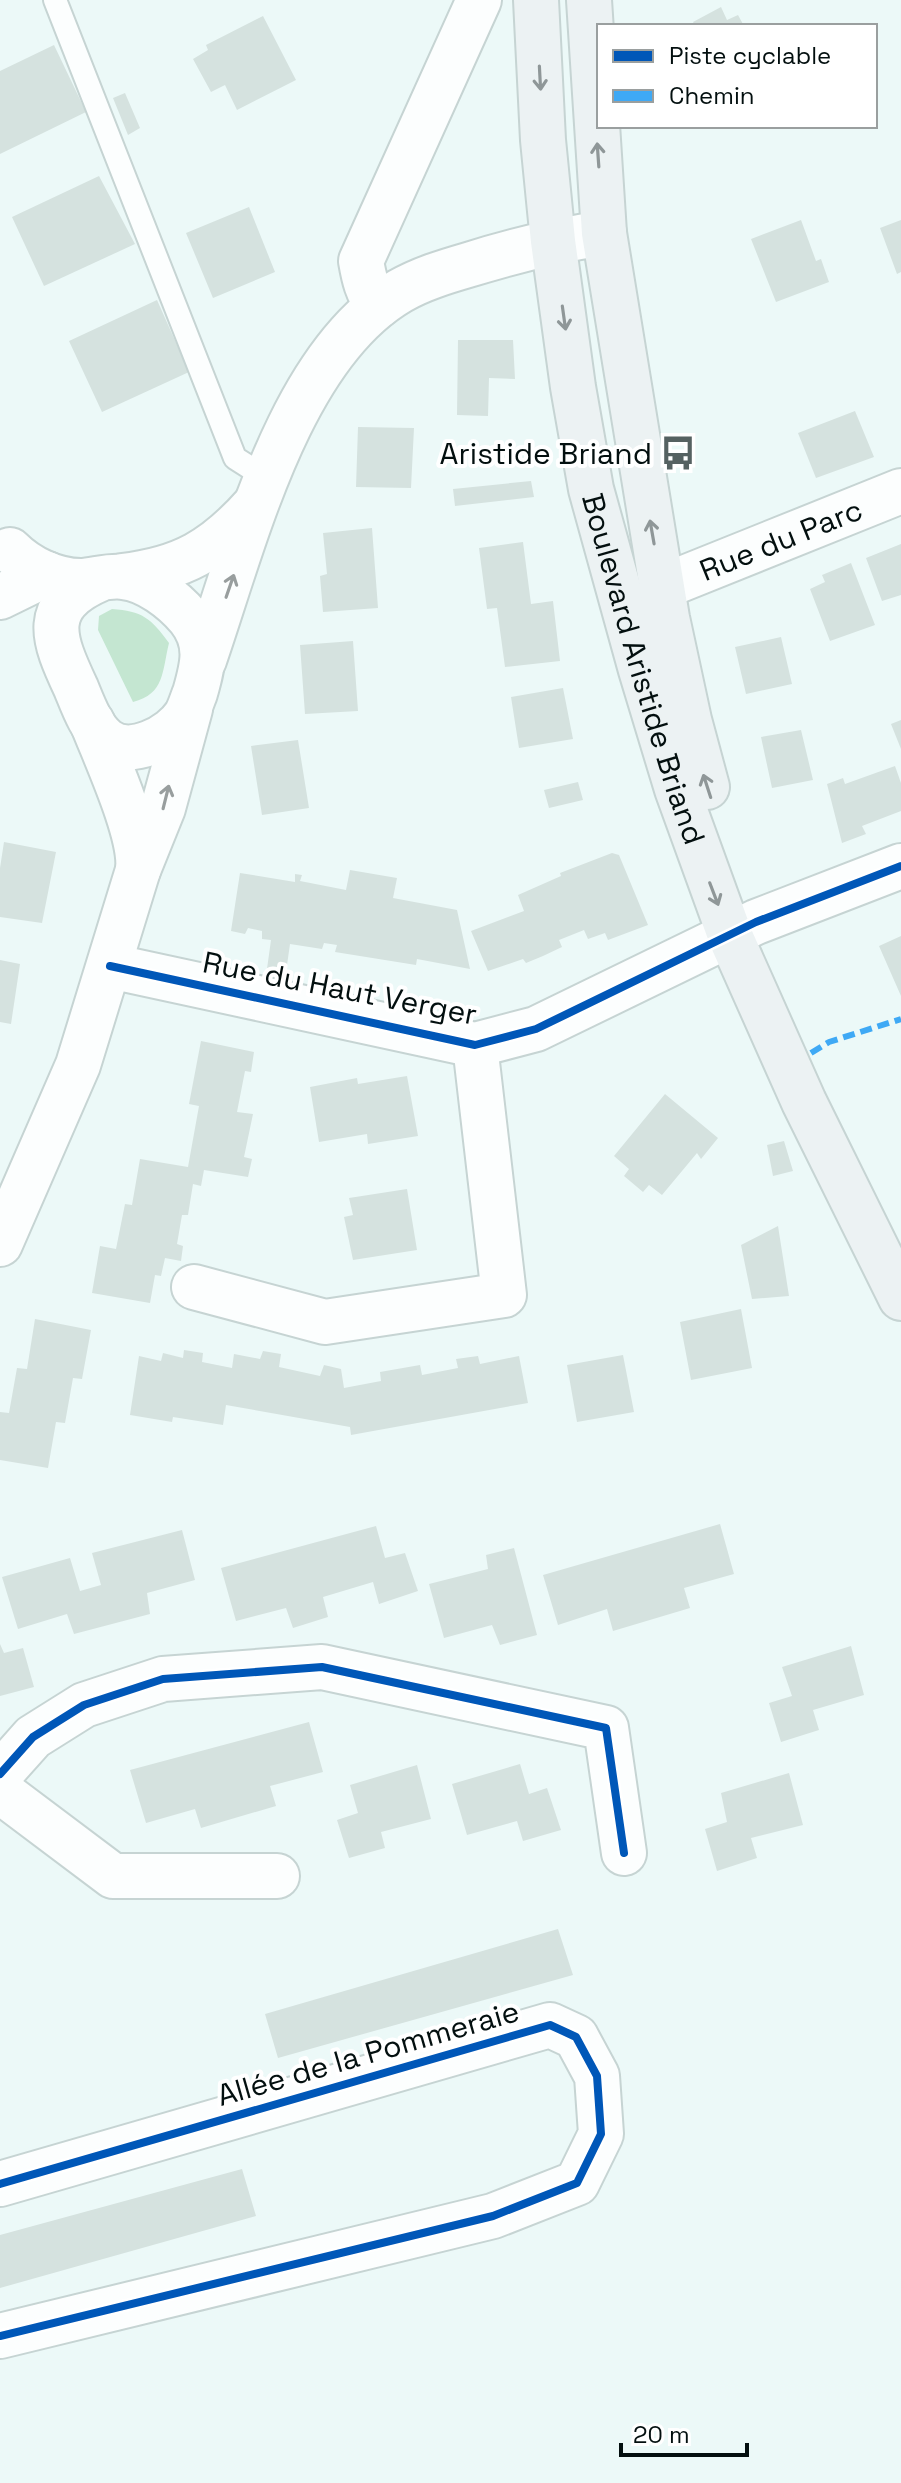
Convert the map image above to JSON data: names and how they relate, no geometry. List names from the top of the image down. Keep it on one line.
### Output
{"streets":{"main road":["Boulevard Aristide Briand"],"street":["Rue du Parc","Rue du Haut Verger","Allée de la Pommeraie"]},"crossings":[["Rue du Parc","Boulevard Aristide Briand"],["Boulevard Aristide Briand","Rue du Haut Verger"]],"places":{"bus stop":["Aristide Briand"]},"legend":["Piste cyclable","Chemin"],"scale_bar":"20 m"}
